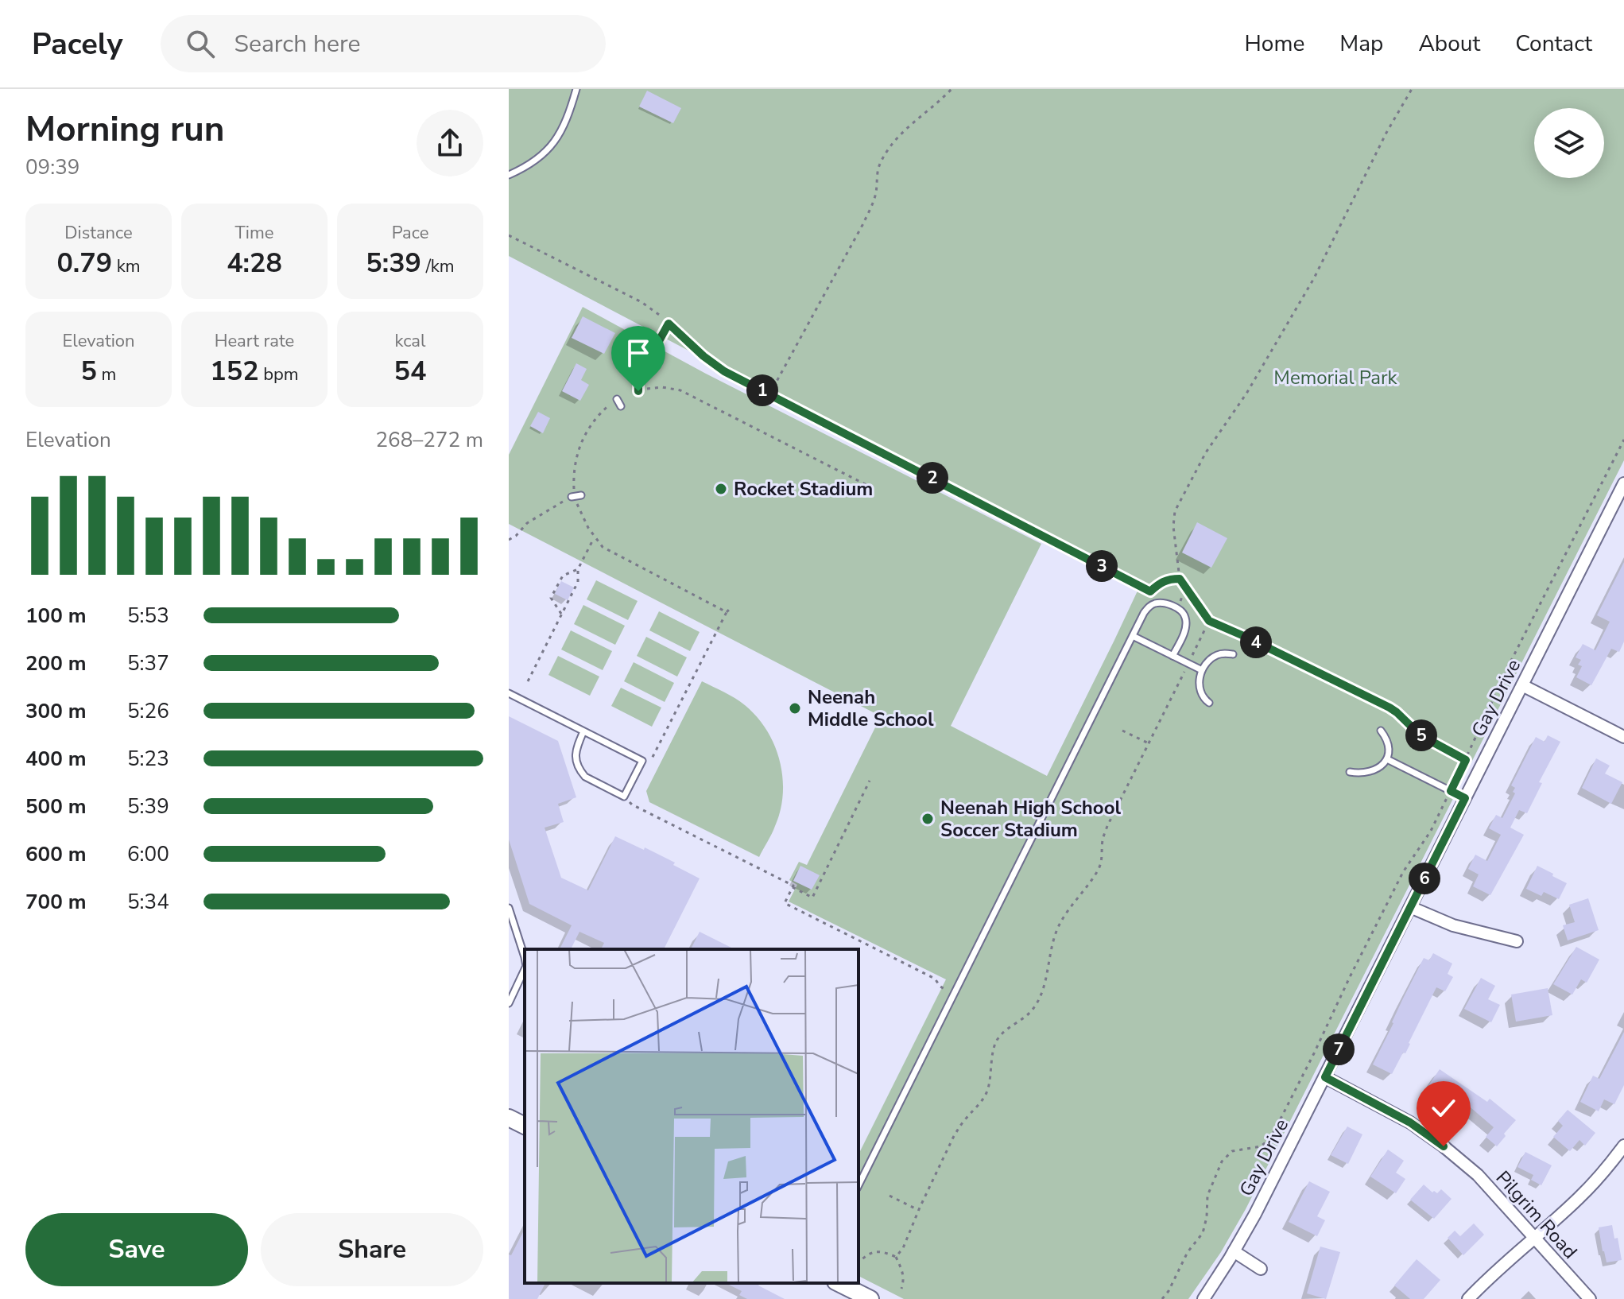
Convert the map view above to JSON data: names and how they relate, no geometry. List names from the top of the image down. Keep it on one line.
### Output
{"streets":{"street":["Gay Drive","Pilgrim Road"]},"crossings":[["Gay Drive","Pilgrim Road"]],"parks":["Memorial Park"],"places":["Rocket Stadium","Neenah Middle School","Neenah High School Soccer Stadium"],"page":{"header":"Pacely","search":"Search here","nav":["Home","Map","About","Contact"],"heading":["Morning run","09:39"],"stats":[["Distance","0.79 km"],["Time","4:28"],["Pace","5:39 /km"],["Elevation","5 m"],["Heart rate","152 bpm"],["kcal","54"]],"pins":["1","2","3","4","5","6","7"],"chart":["Elevation","268–272 m"],"list":[{"name":"100 m","note":"5:53"},{"name":"200 m","note":"5:37"},{"name":"300 m","note":"5:26"},{"name":"400 m","note":"5:23"},{"name":"500 m","note":"5:39"},{"name":"600 m","note":"6:00"},{"name":"700 m","note":"5:34"}],"buttons":["Save","Share"]}}
